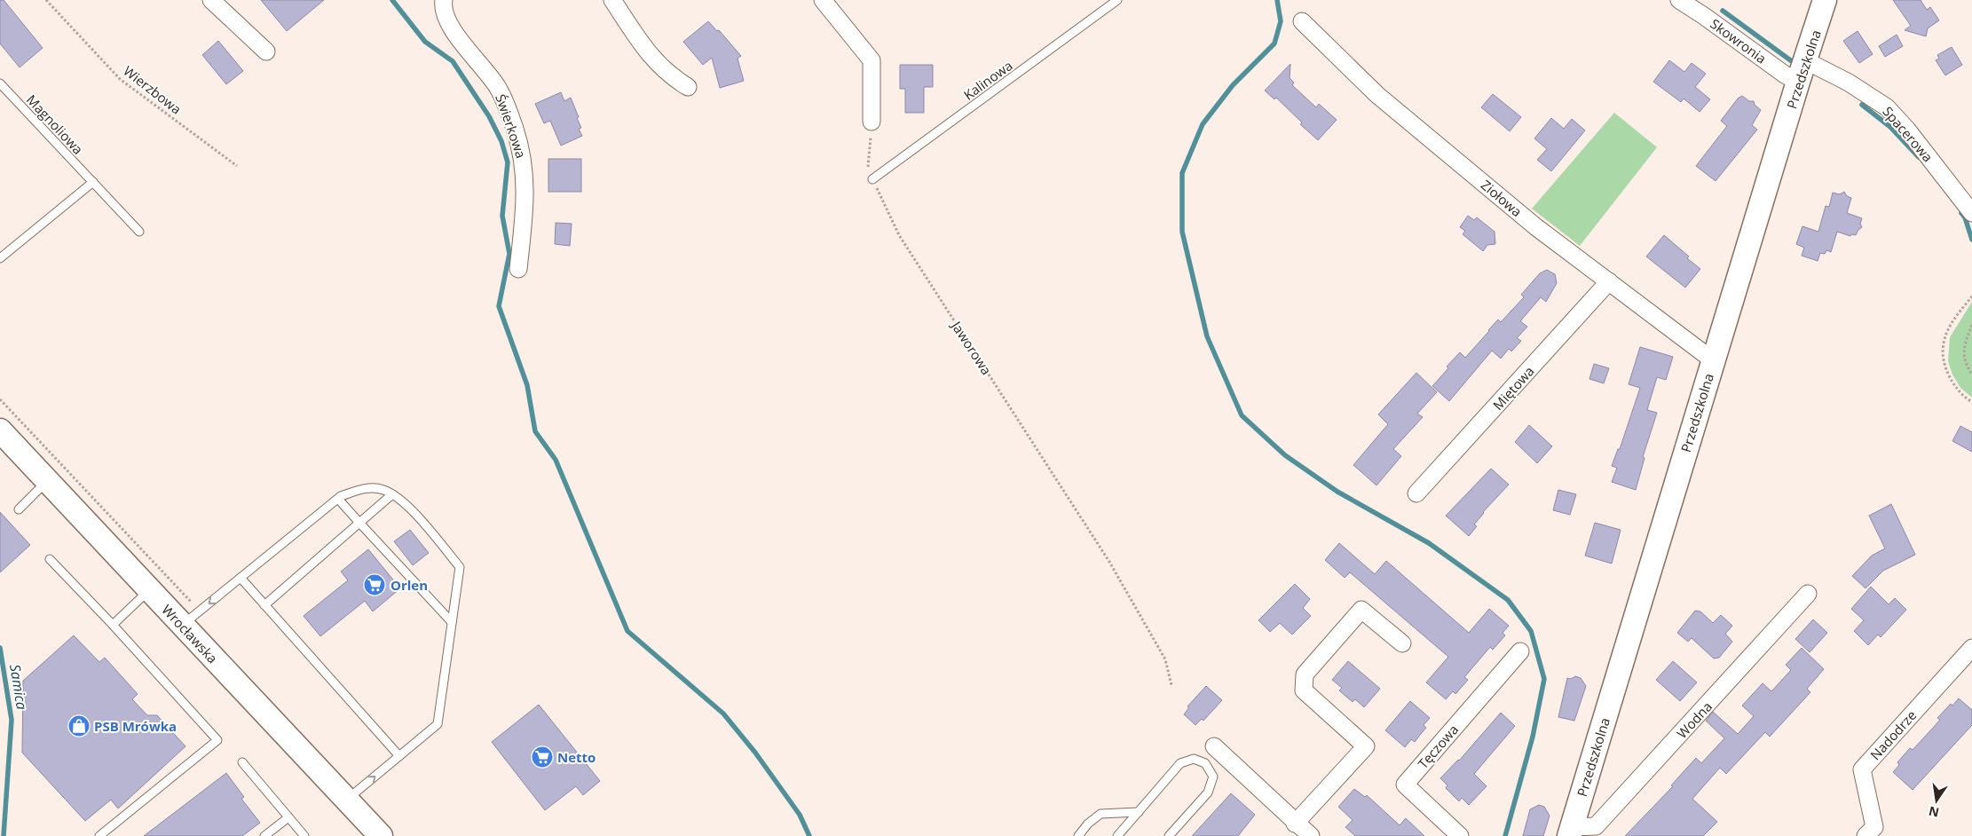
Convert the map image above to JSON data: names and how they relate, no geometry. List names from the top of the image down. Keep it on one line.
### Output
{"streets":{"street":["Skowronia","Przedszkolna","Świerkowa","Spacerowa","Ziołowa","Miętowa","Wrocławska","Wodna","Nadodrze","Tęczowa"],"lane":["Kalinowa","Magnoliowa"],"path":["Wierzbowa","Jaworowa"]},"crossings":[["Skowronia","Przedszkolna"],["Skowronia","Spacerowa"],["Przedszkolna","Spacerowa"],["Przedszkolna","Ziołowa"],["Przedszkolna","Wodna"],["Kalinowa","Jaworowa"],["Ziołowa","Miętowa"]],"water":["Samica"],"places":{"supermarket":["Orlen","Netto"],"shop":["PSB Mrówka"]},"north":"bottom"}
